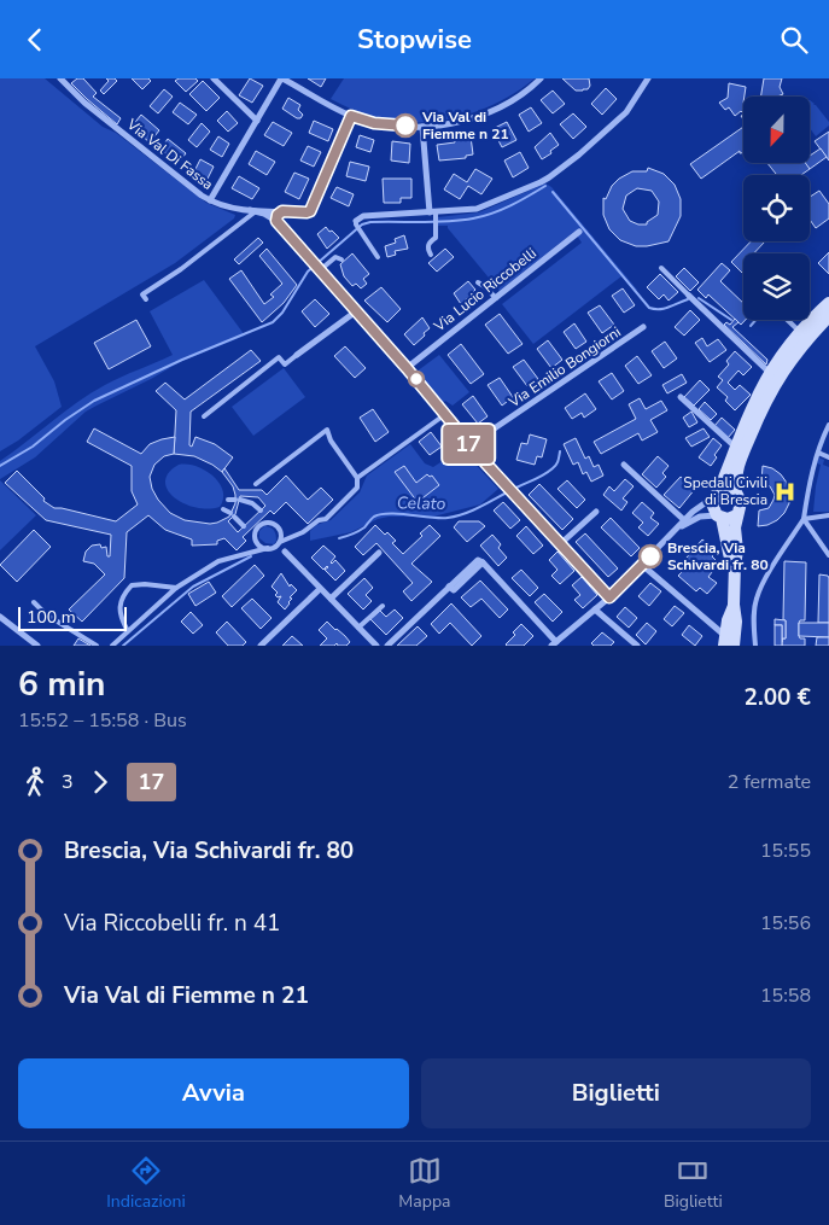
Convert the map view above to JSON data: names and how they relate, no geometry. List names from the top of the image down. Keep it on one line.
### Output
{"streets":{"street":["Via Val Di Fassa","Via Lucio Riccobelli","Via Emilio Bongiorni"]},"water":["Celato"],"places":{"other":["Via Val di Fiemme n 21","Brescia, Via Schivardi fr. 80"],"hospital":["Spedali Civili di Brescia"]},"lines":["bus line 17"],"scale_bar":"100 m","north":"bottom","page":{"header":"Stopwise","on_map":"17","scale":"100 m","heading":["6 min","15:52 – 15:58 · Bus","2.00 €"],"legs":["3","17","2 fermate"],"list":[{"name":"Brescia, Via Schivardi fr. 80","value":"15:55"},{"name":"Via Riccobelli fr. n 41","value":"15:56"},{"name":"Via Val di Fiemme n 21","value":"15:58"}],"buttons":["Avvia","Biglietti"],"tabs":["Indicazioni","Mappa","Biglietti"]}}
